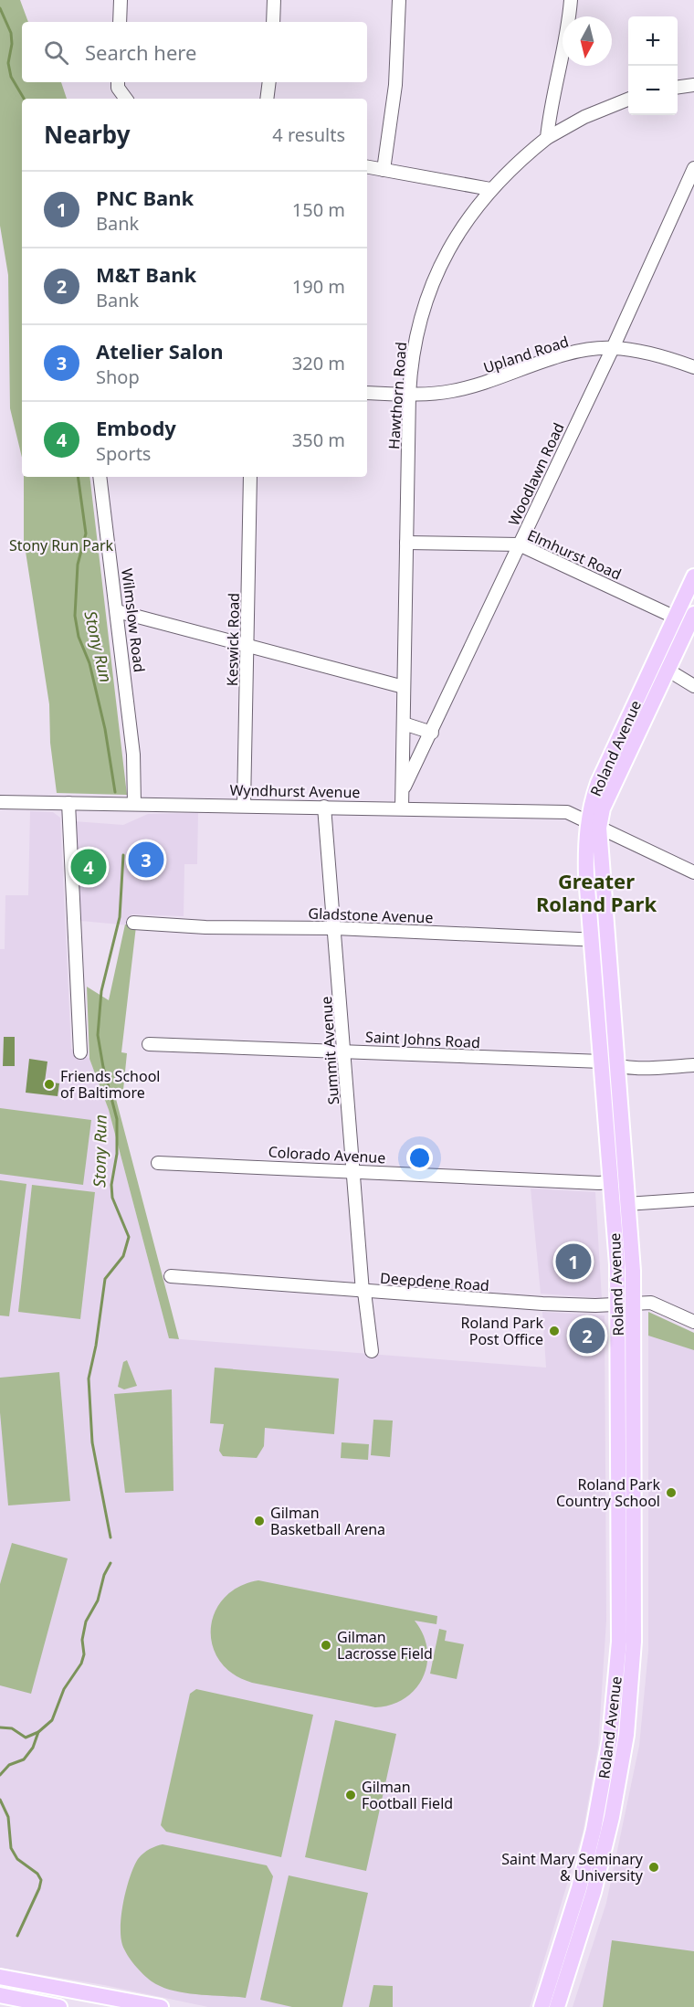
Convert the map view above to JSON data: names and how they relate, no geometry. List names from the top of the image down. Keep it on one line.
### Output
{"streets":{"main road":["Roland Avenue"],"street":["Upland Road","Hawthorn Road","Woodlawn Road","Elmhurst Road","Wilmslow Road","Keswick Road","Wyndhurst Avenue","Gladstone Avenue","Saint Johns Road","Summit Avenue","Colorado Avenue","Deepdene Road"]},"crossings":[["Upland Road","Hawthorn Road"],["Upland Road","Woodlawn Road"],["Hawthorn Road","Woodlawn Road"],["Hawthorn Road","Elmhurst Road"],["Hawthorn Road","Wyndhurst Avenue"],["Woodlawn Road","Elmhurst Road"],["Elmhurst Road","Roland Avenue"],["Wilmslow Road","Wyndhurst Avenue"],["Keswick Road","Wyndhurst Avenue"],["Roland Avenue","Wyndhurst Avenue"],["Roland Avenue","Gladstone Avenue"],["Roland Avenue","Saint Johns Road"],["Roland Avenue","Colorado Avenue"],["Roland Avenue","Deepdene Road"],["Wyndhurst Avenue","Summit Avenue"],["Gladstone Avenue","Summit Avenue"],["Saint Johns Road","Summit Avenue"],["Summit Avenue","Colorado Avenue"],["Summit Avenue","Deepdene Road"]],"districts":["Greater Roland Park"],"water":["Stony Run"],"parks":["Stony Run Park"],"places":["Friends School of Baltimore","Roland Park Post Office","Roland Park Country School","Gilman Basketball Arena","Gilman Lacrosse Field","Gilman Football Field","Saint Mary Seminary & University"],"north":"bottom","page":{"map_buttons":["+","−"],"search":"Search here","heading":["Nearby","4 results"],"list":[{"mark":"1","name":"PNC Bank","note":"Bank","value":"150 m"},{"mark":"2","name":"M&T Bank","note":"Bank","value":"190 m"},{"mark":"3","name":"Atelier Salon","note":"Shop","value":"320 m"},{"mark":"4","name":"Embody","note":"Sports","value":"350 m"}],"pins":["3","4","1","2"]}}
